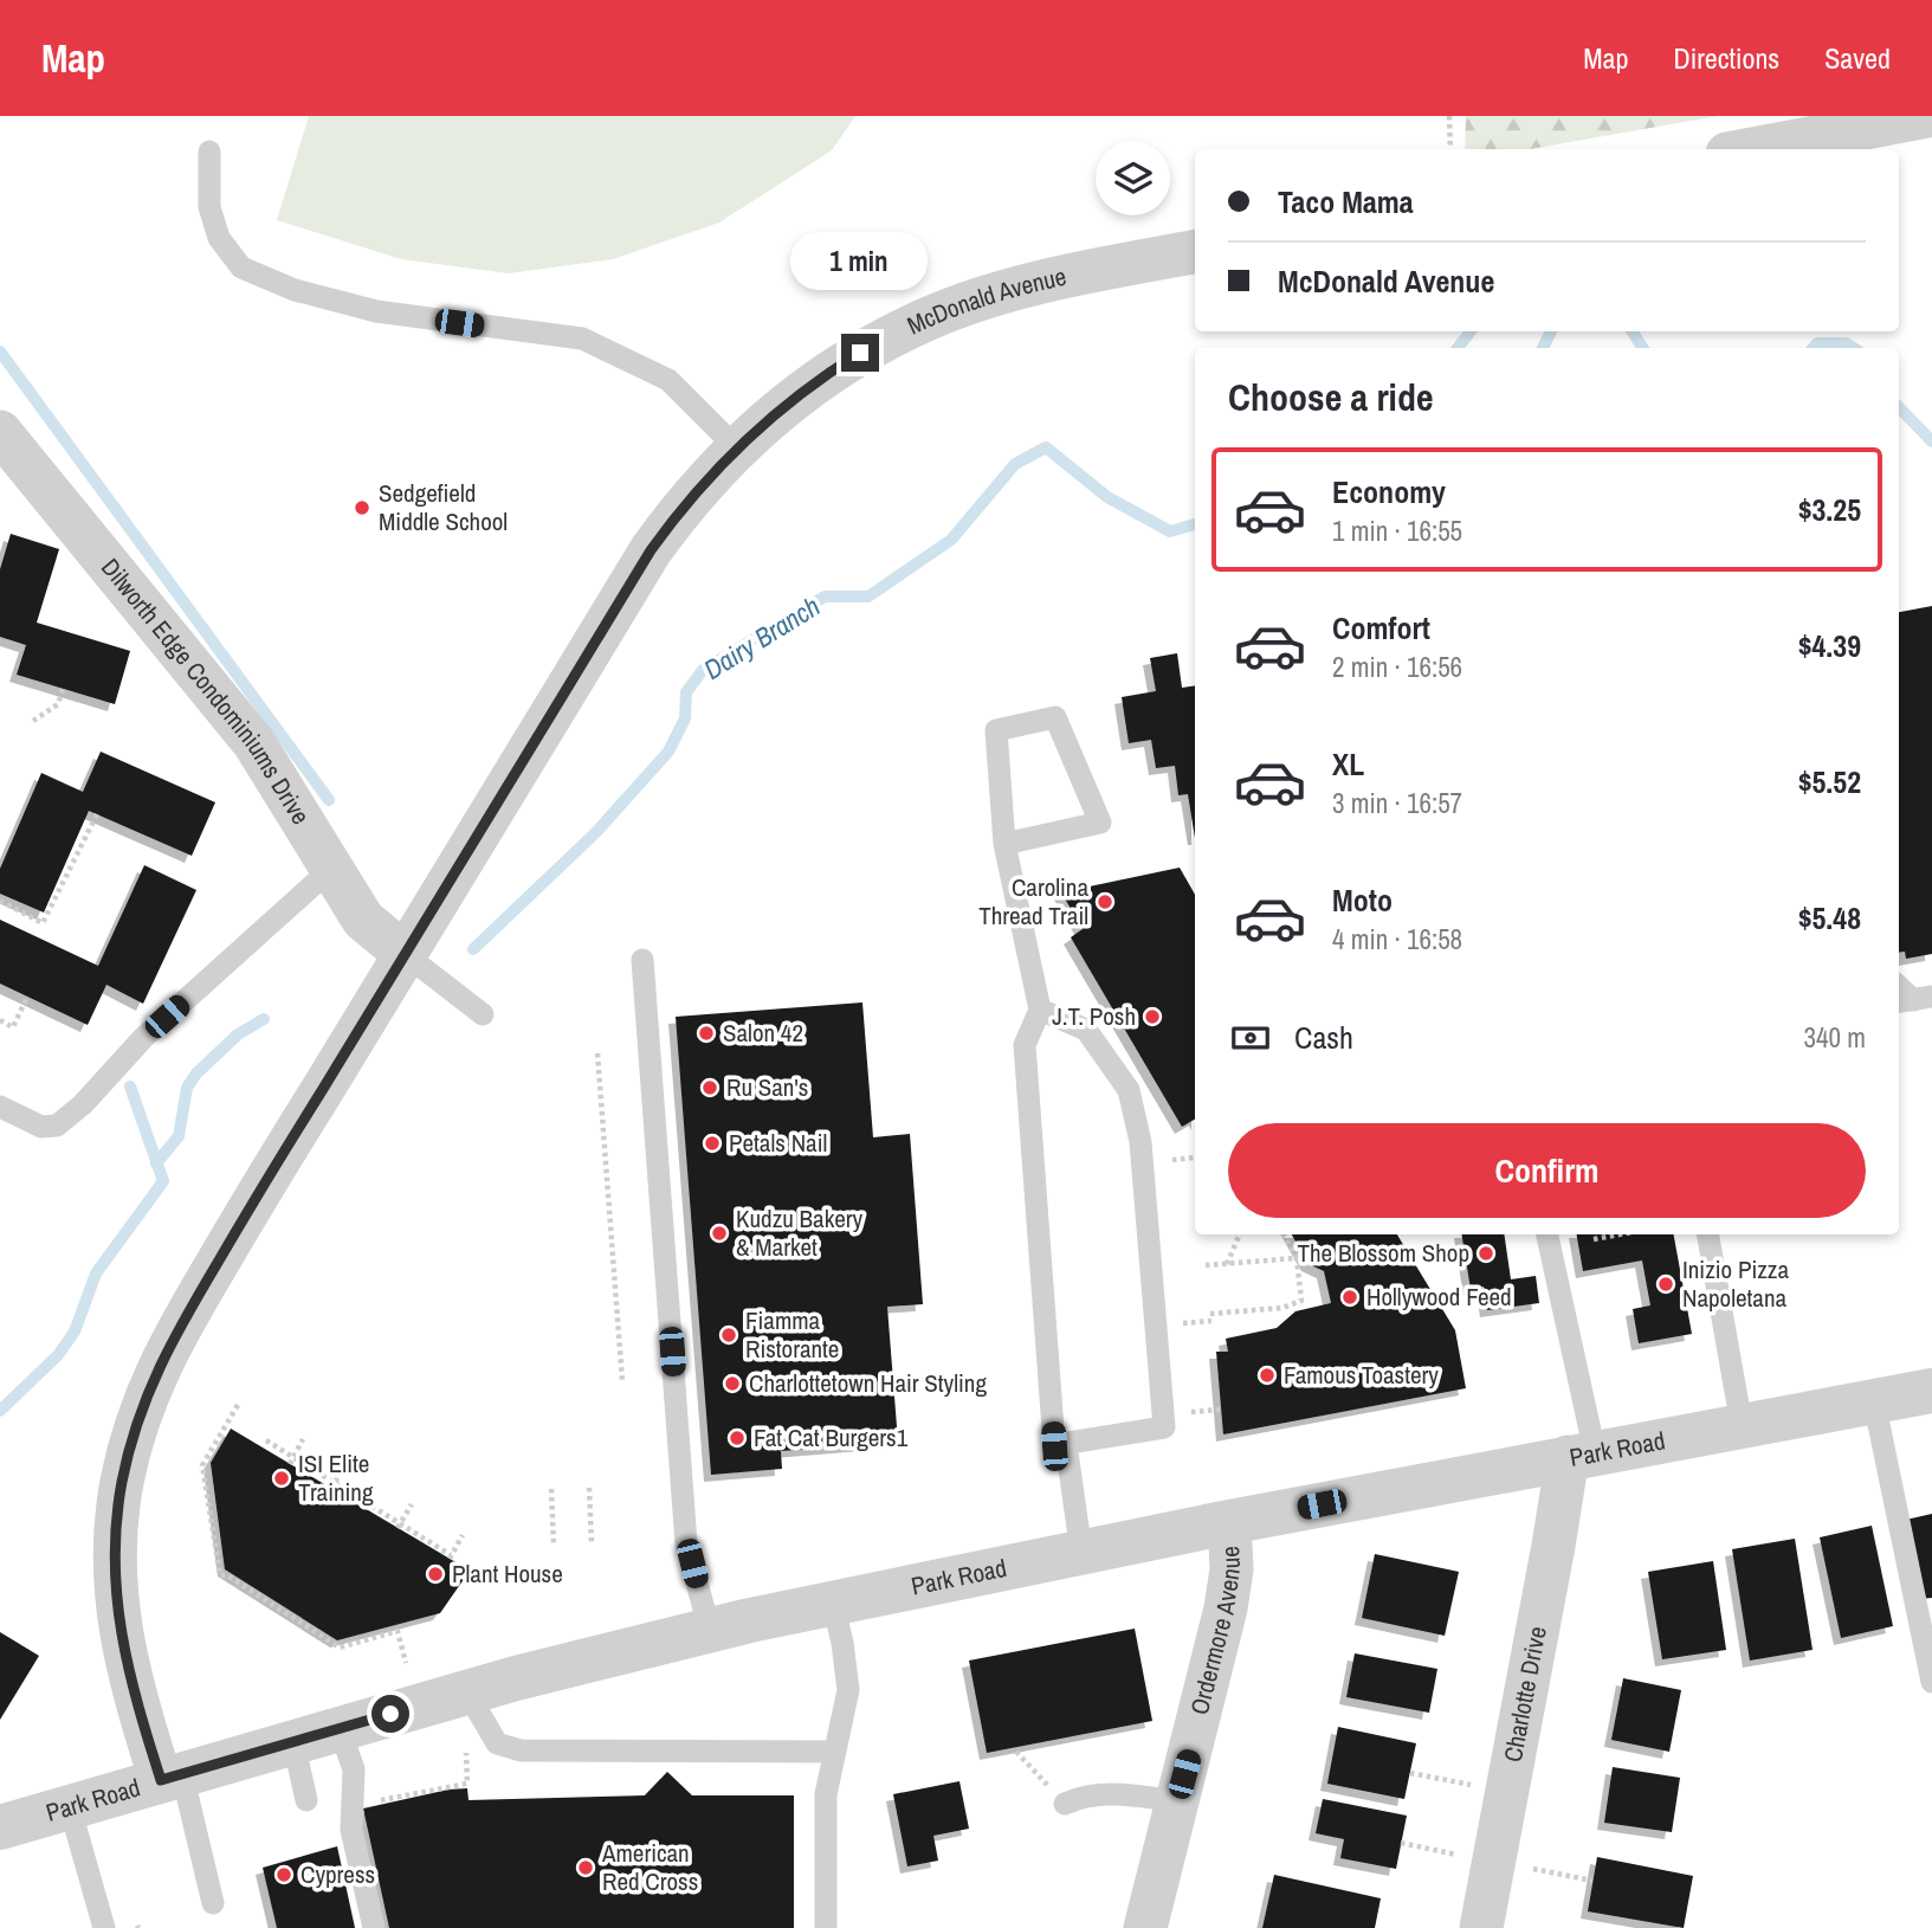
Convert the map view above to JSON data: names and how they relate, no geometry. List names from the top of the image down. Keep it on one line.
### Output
{"streets":{"street":["McDonald Avenue","Dilworth Edge Condominiums Drive","Park Road","Ordermore Avenue","Charlotte Drive"]},"crossings":[["McDonald Avenue","Dilworth Edge Condominiums Drive"],["McDonald Avenue","Park Road"],["Park Road","Ordermore Avenue"],["Park Road","Charlotte Drive"]],"water":["Dairy Branch"],"places":["Sedgefield Middle School","Carolina Thread Trail","J.T. Posh","Salon 42","Ru San's","Petals Nail","Kudzu Bakery & Market","The Blossom Shop","Inizio Pizza Napoletana","Hollywood Feed","Fiamma Ristorante","Famous Toastery","Charlottetown Hair Styling","Fat Cat Burgers1","ISI Elite Training","Plant House","American Red Cross","Cypress"],"page":{"header":"Map","nav":["Map","Directions","Saved"],"banner":["Taco Mama","McDonald Avenue"],"bubble":"1 min","heading":"Choose a ride","list":[{"name":"Economy","note":"1 min · 16:55","value":"$3.25"},{"name":"Comfort","note":"2 min · 16:56","value":"$4.39"},{"name":"XL","note":"3 min · 16:57","value":"$5.52"},{"name":"Moto","note":"4 min · 16:58","value":"$5.48"}],"pay":["Cash","340 m"],"buttons":"Confirm"}}
